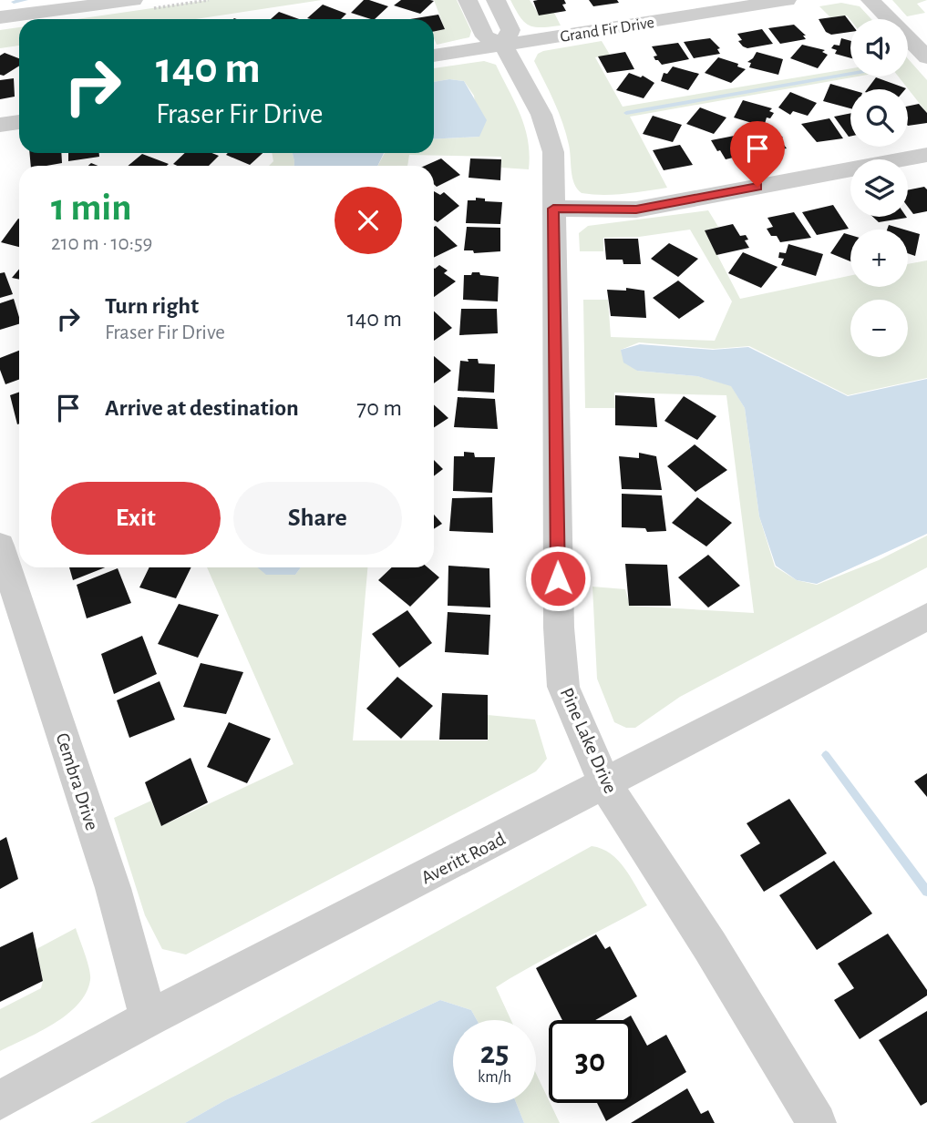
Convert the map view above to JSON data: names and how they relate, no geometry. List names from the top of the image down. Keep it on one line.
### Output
{"streets":{"street":["Grand Fir Drive","Pine Lake Drive","Cembra Drive","Averitt Road"]},"crossings":[["Grand Fir Drive","Pine Lake Drive"],["Pine Lake Drive","Averitt Road"],["Cembra Drive","Averitt Road"]],"page":{"map_buttons":["+","−"],"turn":["140 m","Fraser Fir Drive"],"heading":["1 min","210 m · 10:59"],"list":[{"name":"Turn right","note":"Fraser Fir Drive","value":"140 m"},{"name":"Arrive at destination","value":"70 m"}],"buttons":["Exit","Share"],"speed":"25 km/h","limit":"30"}}
